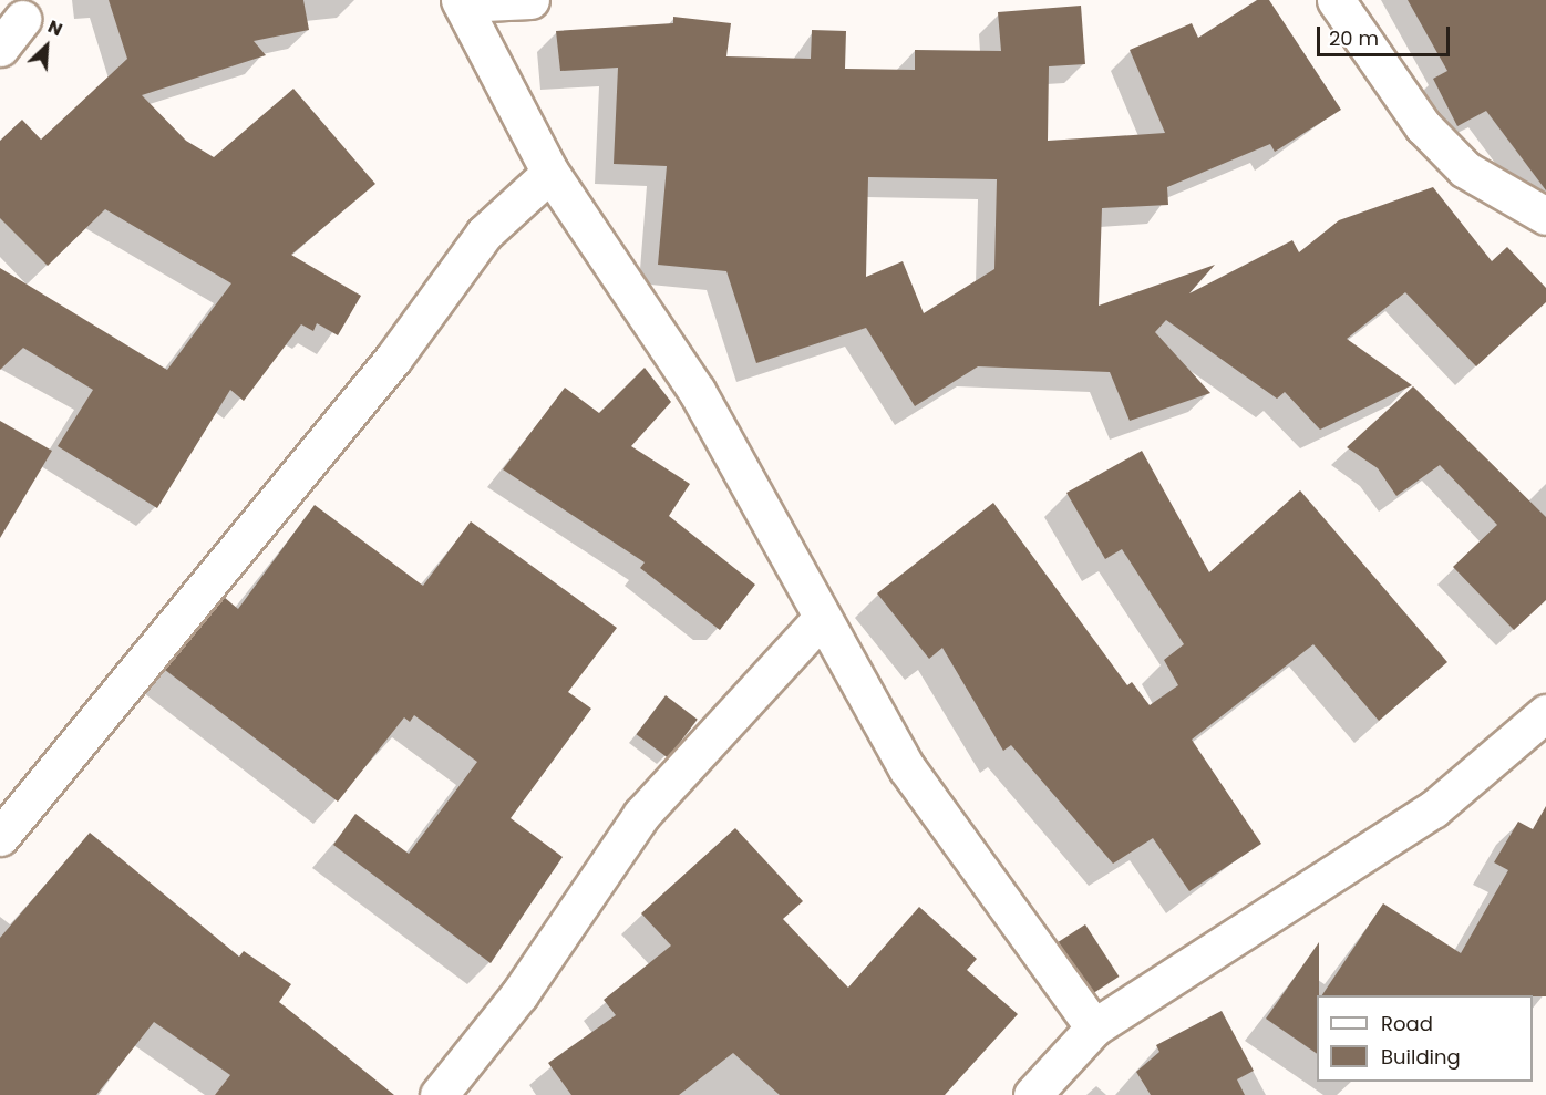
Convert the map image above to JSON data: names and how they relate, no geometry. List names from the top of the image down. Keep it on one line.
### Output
{"legend":["Road","Building"],"scale_bar":"20 m","north":"top right"}
